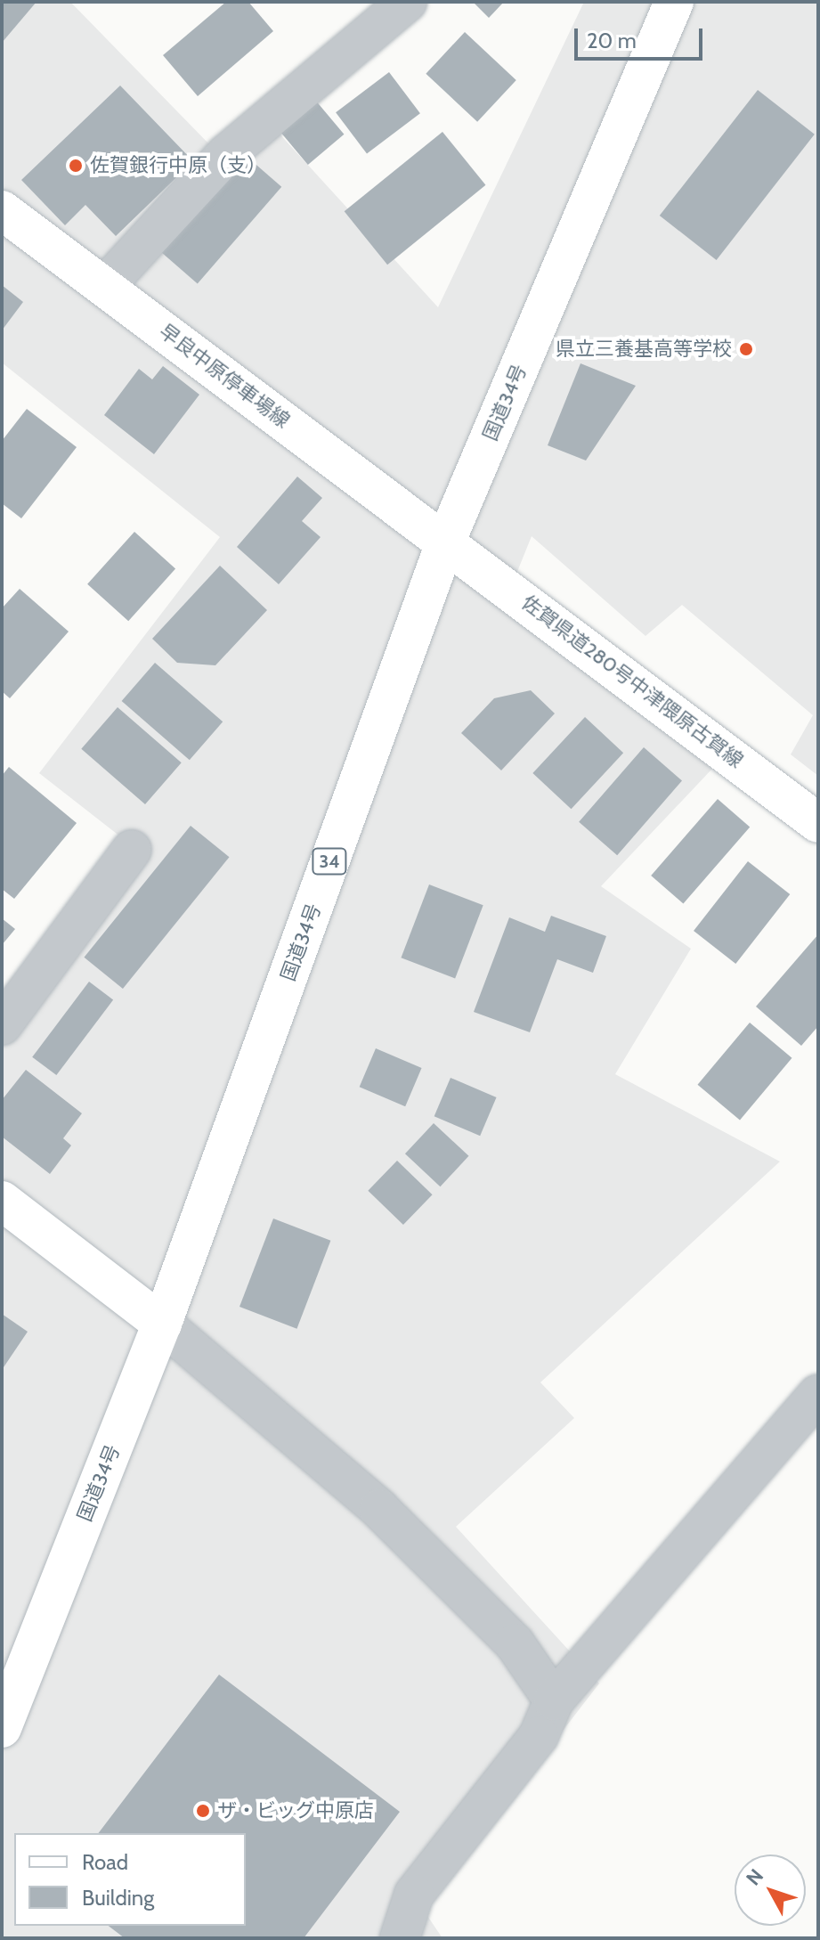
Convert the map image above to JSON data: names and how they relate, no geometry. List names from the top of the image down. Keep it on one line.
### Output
{"streets":{"main road":["早良中原停車場線","国道34号","佐賀県道280号中津隈原古賀線","34"]},"crossings":[["早良中原停車場線","国道34号"],["早良中原停車場線","佐賀県道280号中津隈原古賀線"],["国道34号","佐賀県道280号中津隈原古賀線"]],"places":["佐賀銀行中原（支）","県立三養基高等学校","ザ・ビッグ中原店"],"legend":["Road","Building"],"scale_bar":"20 m","north":"top left"}
